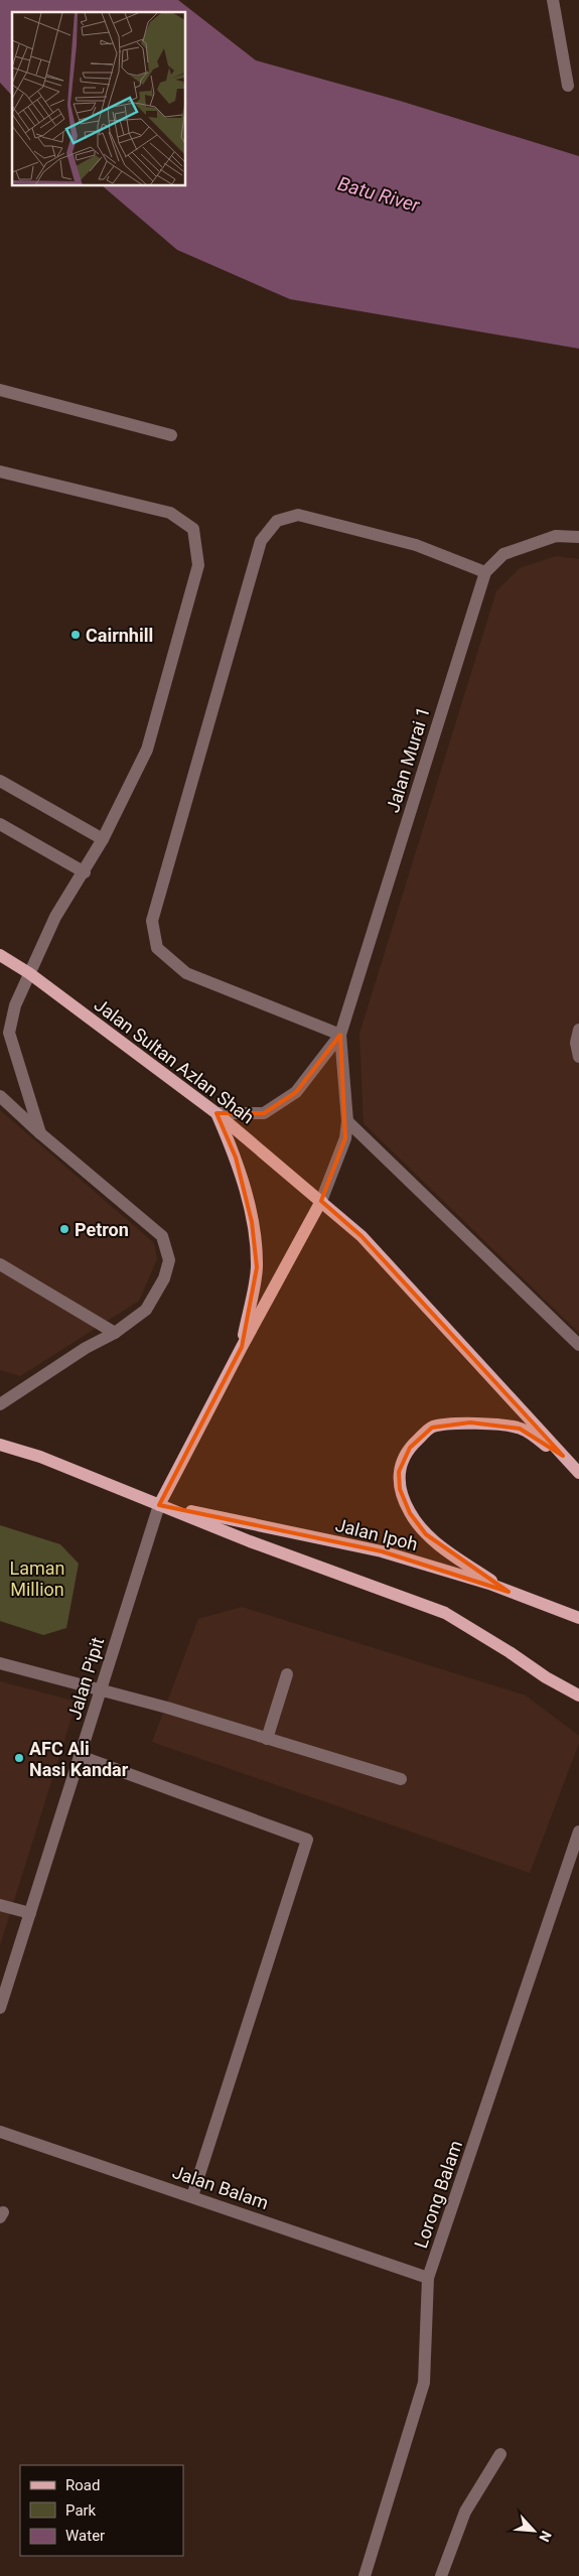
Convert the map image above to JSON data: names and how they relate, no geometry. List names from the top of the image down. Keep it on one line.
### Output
{"streets":{"main road":["Jalan Sultan Azlan Shah","Jalan Ipoh"],"street":["Jalan Murai 1","Jalan Pipit","Jalan Balam","Lorong Balam"]},"crossings":[["Jalan Murai 1","Jalan Sultan Azlan Shah"],["Jalan Ipoh","Jalan Pipit"],["Jalan Balam","Lorong Balam"]],"water":["Batu River"],"parks":["Laman Million"],"places":["Cairnhill","Petron","AFC Ali Nasi Kandar"],"legend":["Road","Park","Water"],"north":"bottom right"}
